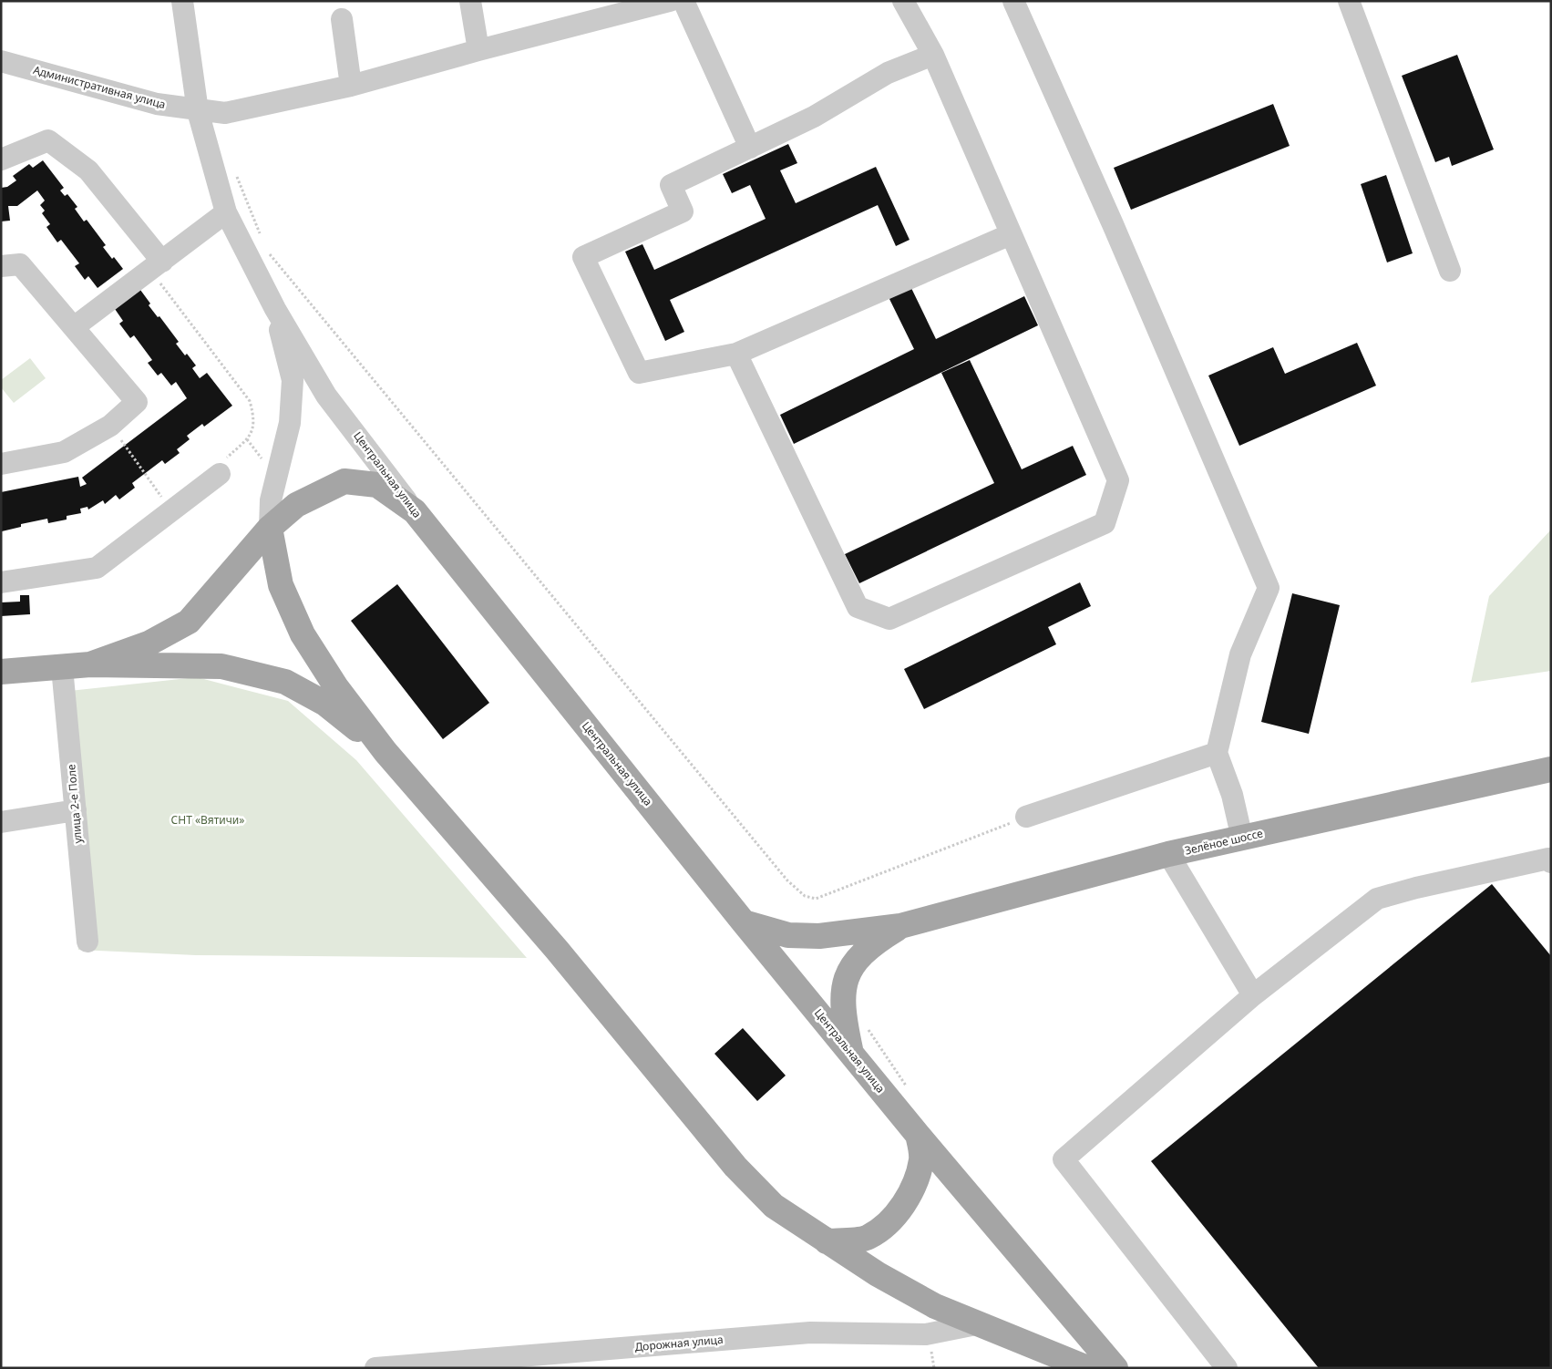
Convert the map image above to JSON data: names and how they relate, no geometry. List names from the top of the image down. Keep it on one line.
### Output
{"streets":{"main road":["Центральная улица","Зелёное шоссе"],"street":["Административная улица","улица 2-е Поле","Дорожная улица"]},"crossings":[["Административная улица","Центральная улица"]],"parks":["СНТ «Вятичи»"]}
